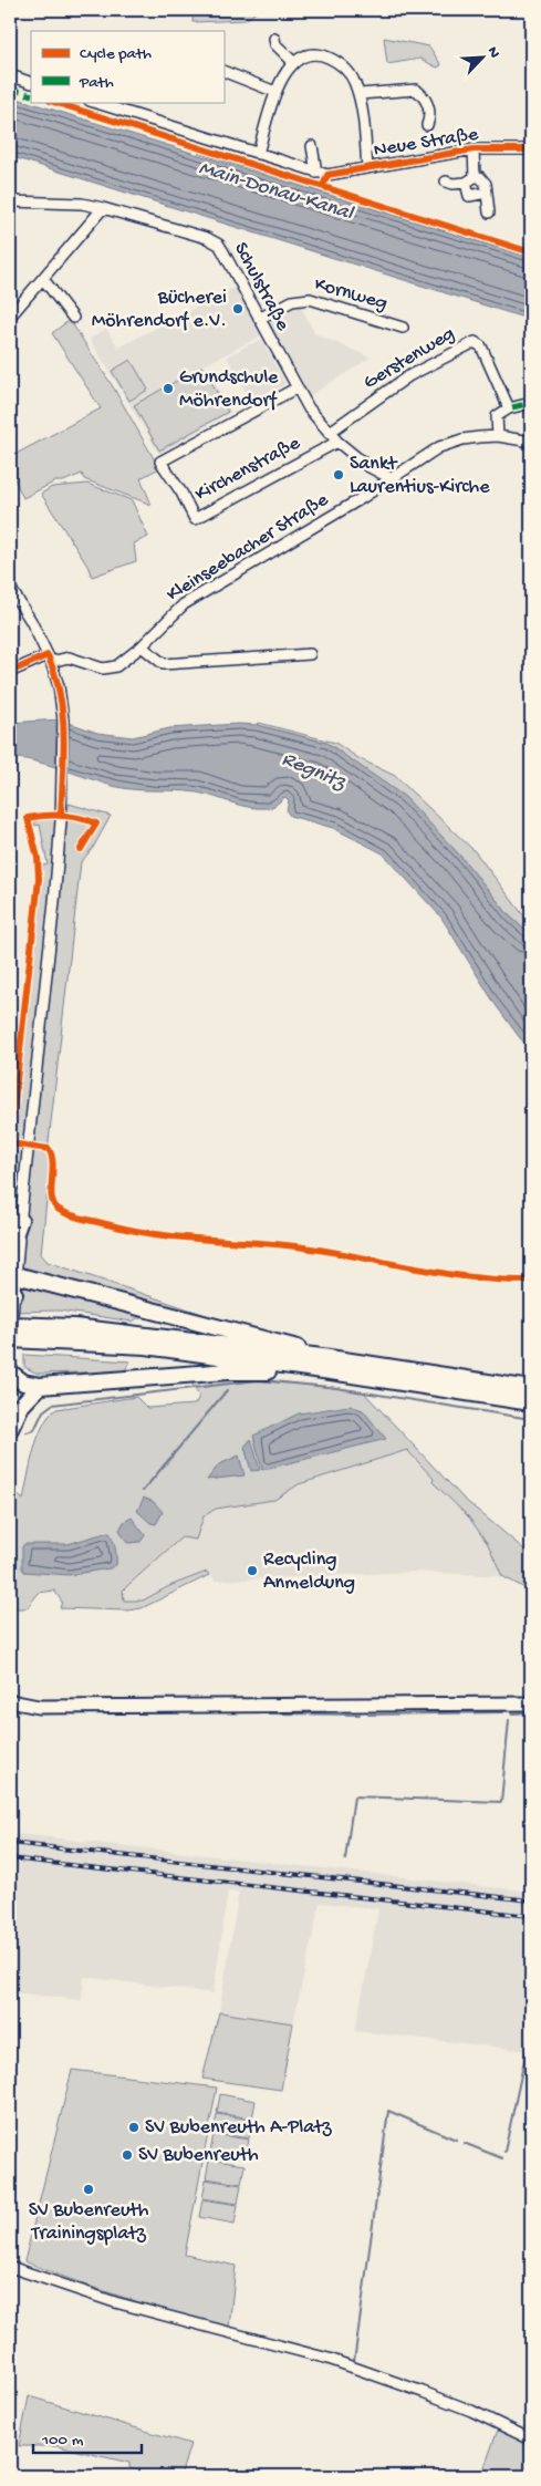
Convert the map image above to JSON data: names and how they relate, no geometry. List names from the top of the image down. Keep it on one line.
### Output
{"streets":{"street":["Neue Straße","Schulstraße","Kornweg","Gerstenweg","Kirchenstraße","Kleinseebacher Straße"]},"crossings":[["Schulstraße","Kornweg"],["Schulstraße","Gerstenweg"],["Schulstraße","Kirchenstraße"],["Schulstraße","Kleinseebacher Straße"]],"water":["Main-Donau-Kanal","Regnitz"],"places":["Bücherei Möhrendorf e.V.","Grundschule Möhrendorf","Sankt Laurentius-Kirche","Recycling Anmeldung","SV Bubenreuth A-Platz","SV Bubenreuth","SV Bubenreuth Trainingsplatz"],"legend":["Cycle path","Path"],"scale_bar":"100 m","north":"top right"}
